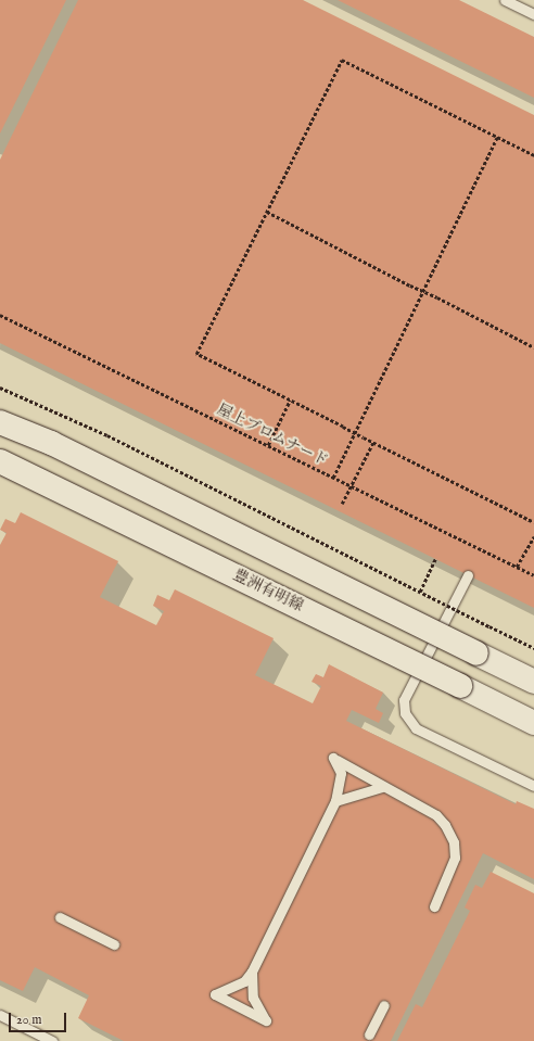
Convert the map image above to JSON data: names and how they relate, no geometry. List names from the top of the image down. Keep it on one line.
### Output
{"streets":{"main road":["豊洲有明線"],"path":["屋上プロムナード"]},"scale_bar":"20 m"}
